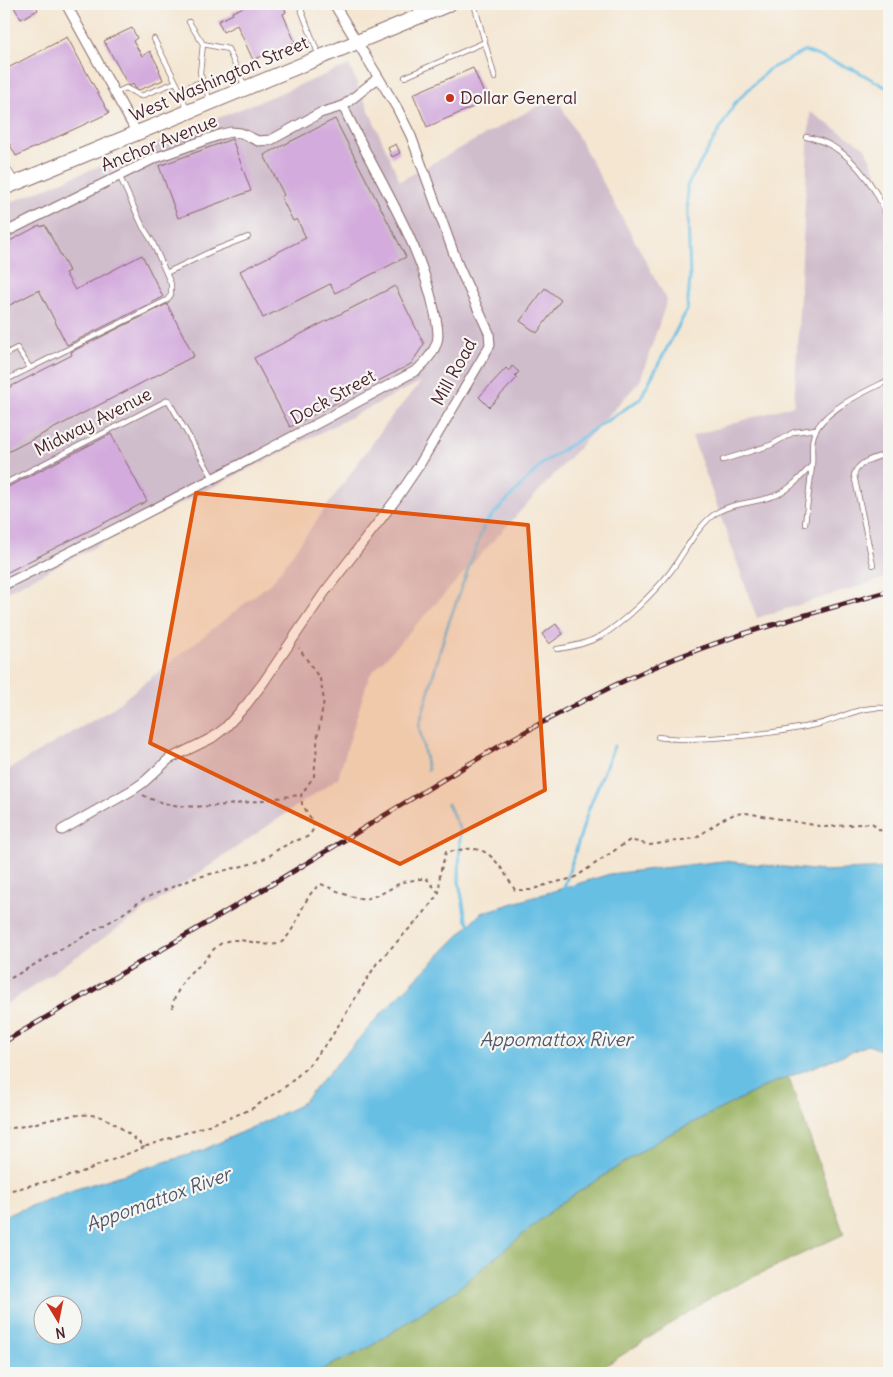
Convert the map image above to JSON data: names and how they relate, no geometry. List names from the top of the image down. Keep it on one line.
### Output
{"streets":{"main road":["West Washington Street"],"street":["Anchor Avenue","Mill Road","Dock Street"],"lane":["Midway Avenue"]},"crossings":[["West Washington Street","Mill Road"],["Anchor Avenue","Mill Road"],["Anchor Avenue","Dock Street"],["Dock Street","Midway Avenue"]],"water":["Appomattox River"],"places":["Dollar General"],"north":"bottom"}
